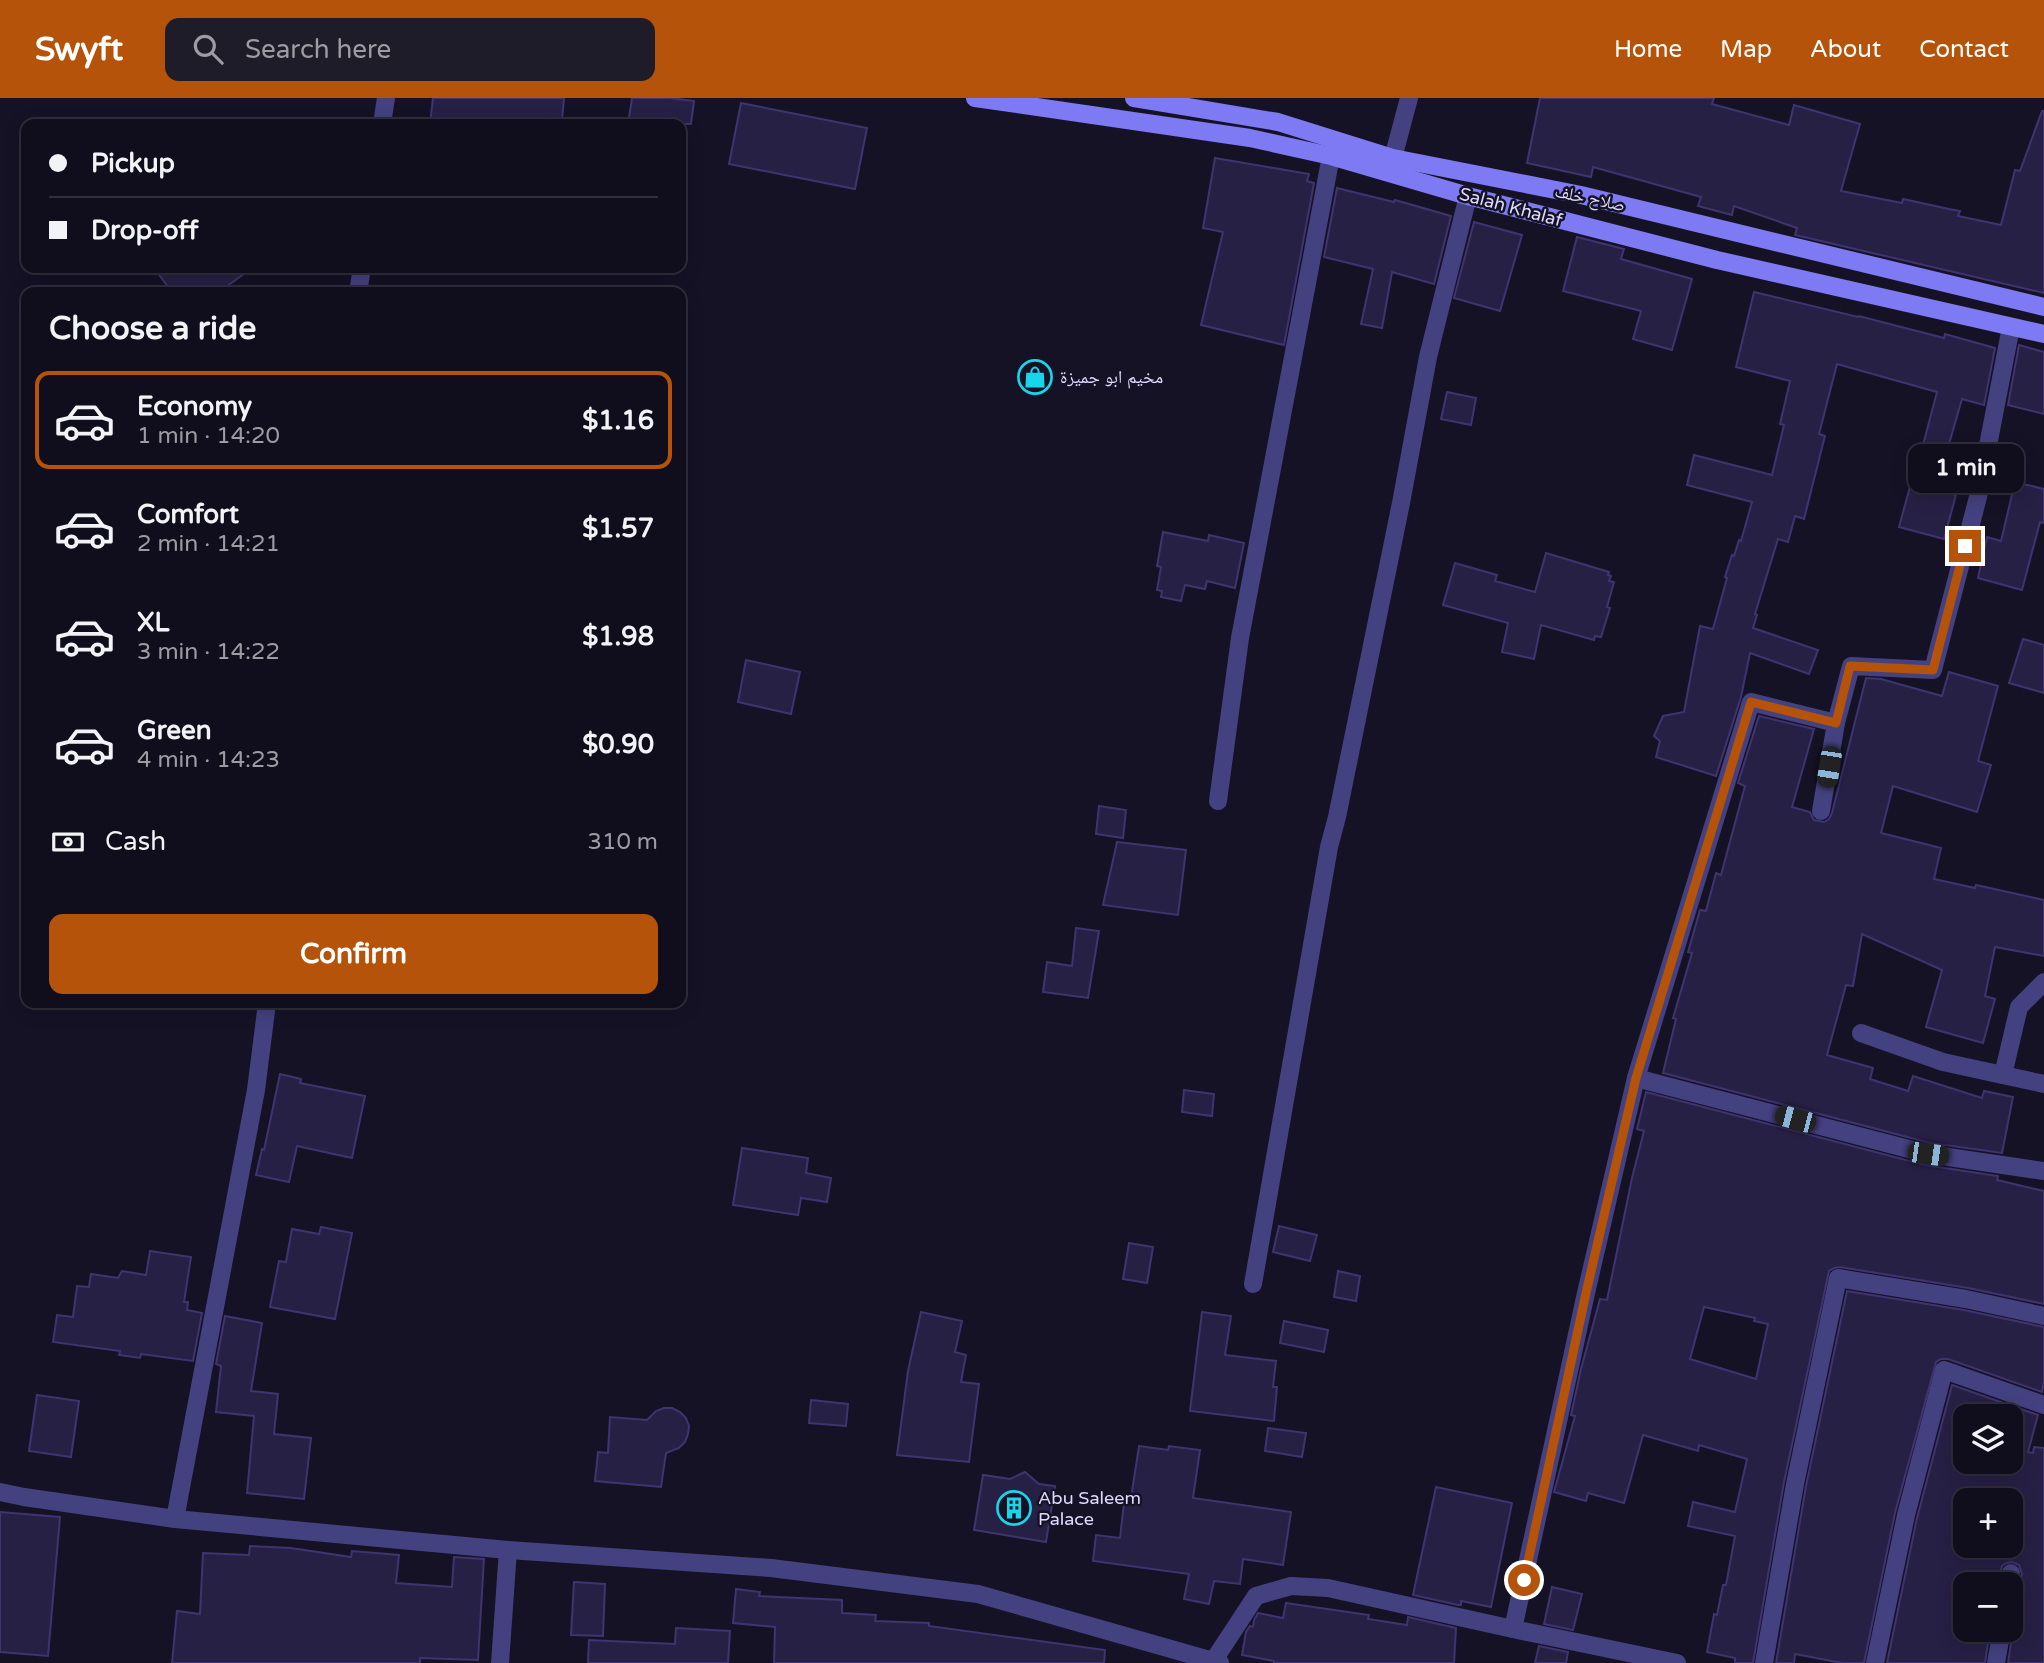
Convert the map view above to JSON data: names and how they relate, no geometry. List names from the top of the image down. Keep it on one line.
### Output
{"streets":{"main road":["صلاح خلف","Salah Khalaf"]},"places":{"shop":["مخيم ابو جميزة"],"building":["Abu Saleem Palace"]},"page":{"header":"Swyft","search":"Search here","nav":["Home","Map","About","Contact"],"banner":["Pickup","Drop-off"],"heading":"Choose a ride","list":[{"name":"Economy","note":"1 min · 14:20","value":"$1.16"},{"name":"Comfort","note":"2 min · 14:21","value":"$1.57"},{"name":"XL","note":"3 min · 14:22","value":"$1.98"},{"name":"Green","note":"4 min · 14:23","value":"$0.90"}],"bubble":"1 min","pay":["Cash","310 m"],"buttons":"Confirm","map_buttons":["+","−"]}}
